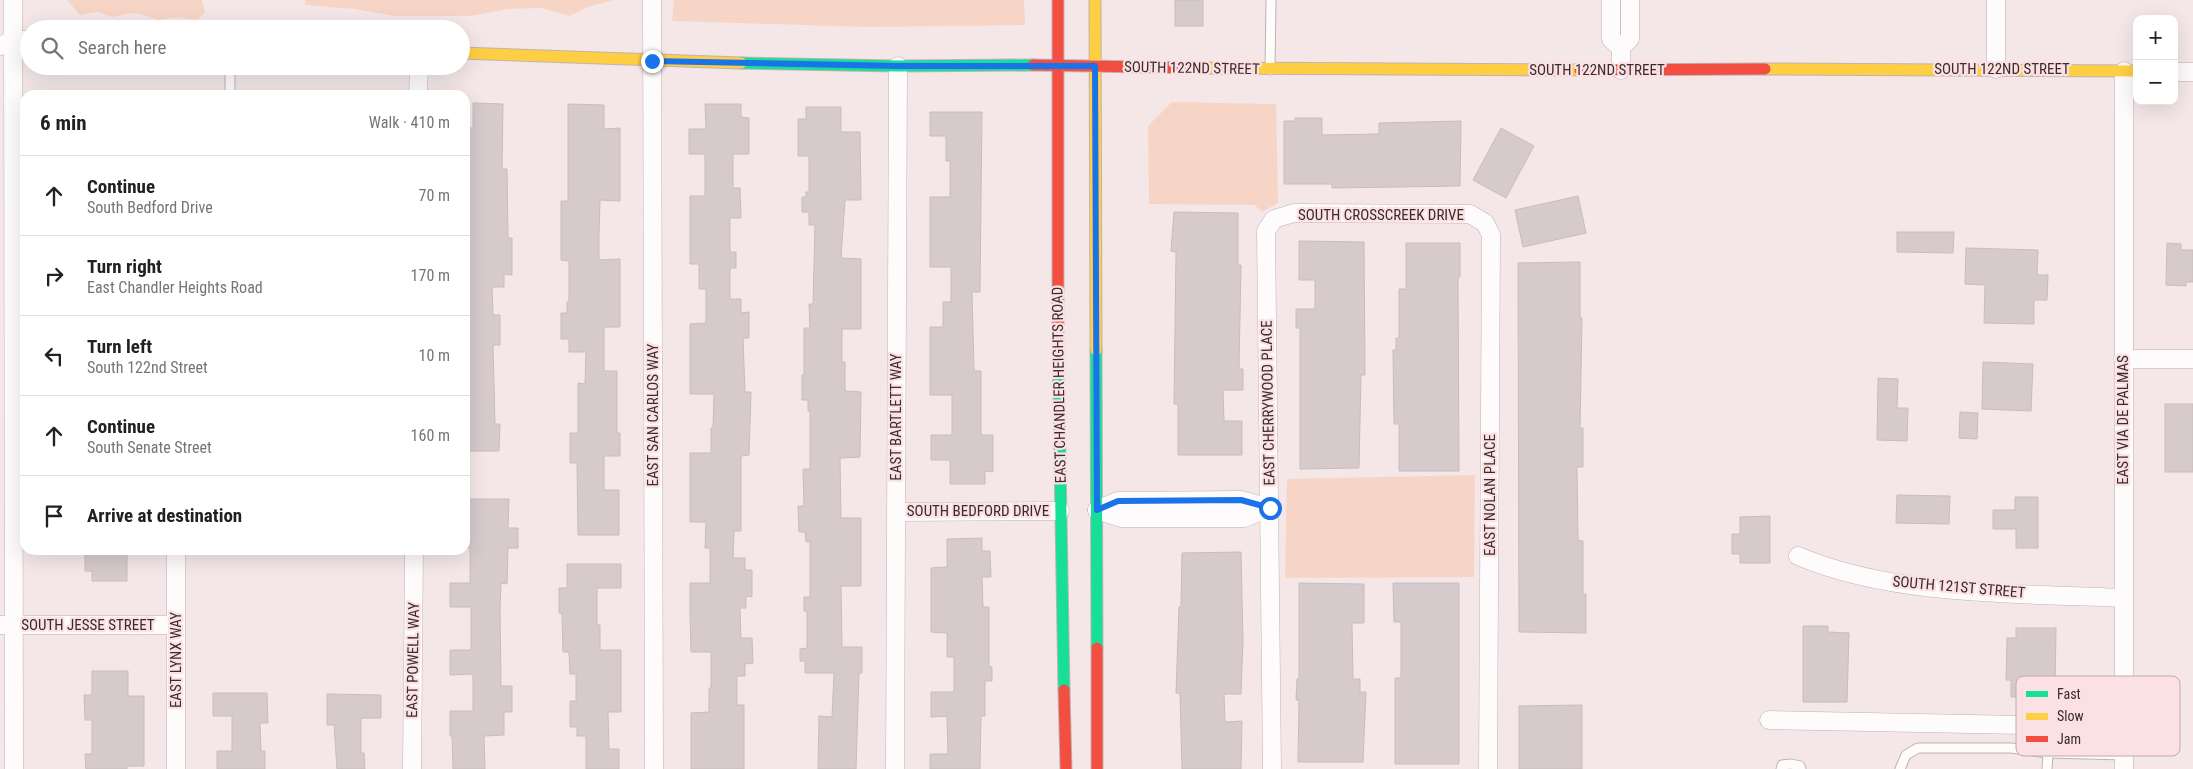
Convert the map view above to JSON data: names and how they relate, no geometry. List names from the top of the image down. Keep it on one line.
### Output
{"streets":{"street":["SOUTH 122ND STREET","SOUTH CROSSCREEK DRIVE","EAST CHANDLER HEIGHTS ROAD","EAST CHERRYWOOD PLACE","EAST SAN CARLOS WAY","EAST BARTLETT WAY","EAST VIA DE PALMAS","EAST NOLAN PLACE","SOUTH BEDFORD DRIVE","SOUTH 121ST STREET","SOUTH JESSE STREET","EAST LYNX WAY","EAST POWELL WAY"]},"crossings":[["SOUTH 122ND STREET","EAST CHANDLER HEIGHTS ROAD"],["SOUTH 122ND STREET","EAST SAN CARLOS WAY"],["SOUTH 122ND STREET","EAST BARTLETT WAY"],["SOUTH 122ND STREET","EAST VIA DE PALMAS"],["SOUTH CROSSCREEK DRIVE","EAST CHERRYWOOD PLACE"],["SOUTH CROSSCREEK DRIVE","EAST NOLAN PLACE"],["EAST CHANDLER HEIGHTS ROAD","SOUTH BEDFORD DRIVE"],["EAST BARTLETT WAY","SOUTH BEDFORD DRIVE"],["EAST VIA DE PALMAS","SOUTH 121ST STREET"],["SOUTH JESSE STREET","EAST LYNX WAY"]],"legend":["Fast","Slow","Jam"],"page":{"map_buttons":["+","−"],"search":"Search here","heading":["6 min","Walk · 410 m"],"list":[["Continue","South Bedford Drive","70 m"],["Turn right","East Chandler Heights Road","170 m"],["Turn left","South 122nd Street","10 m"],["Continue","South Senate Street","160 m"],"Arrive at destination"]}}
